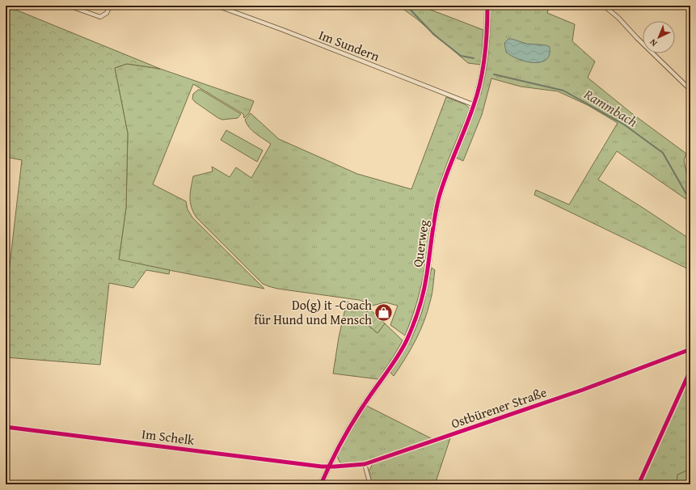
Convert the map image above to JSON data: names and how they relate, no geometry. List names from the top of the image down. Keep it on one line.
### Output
{"streets":{"street":["Im Sundern","Querweg","Ostbürener Straße","Im Schelk"]},"crossings":[["Im Sundern","Querweg"],["Querweg","Ostbürener Straße"],["Querweg","Im Schelk"],["Ostbürener Straße","Im Schelk"]],"water":["Rammbach"],"places":{"shop":["Do(g) it -Coach für Hund und Mensch"]},"north":"bottom left"}
